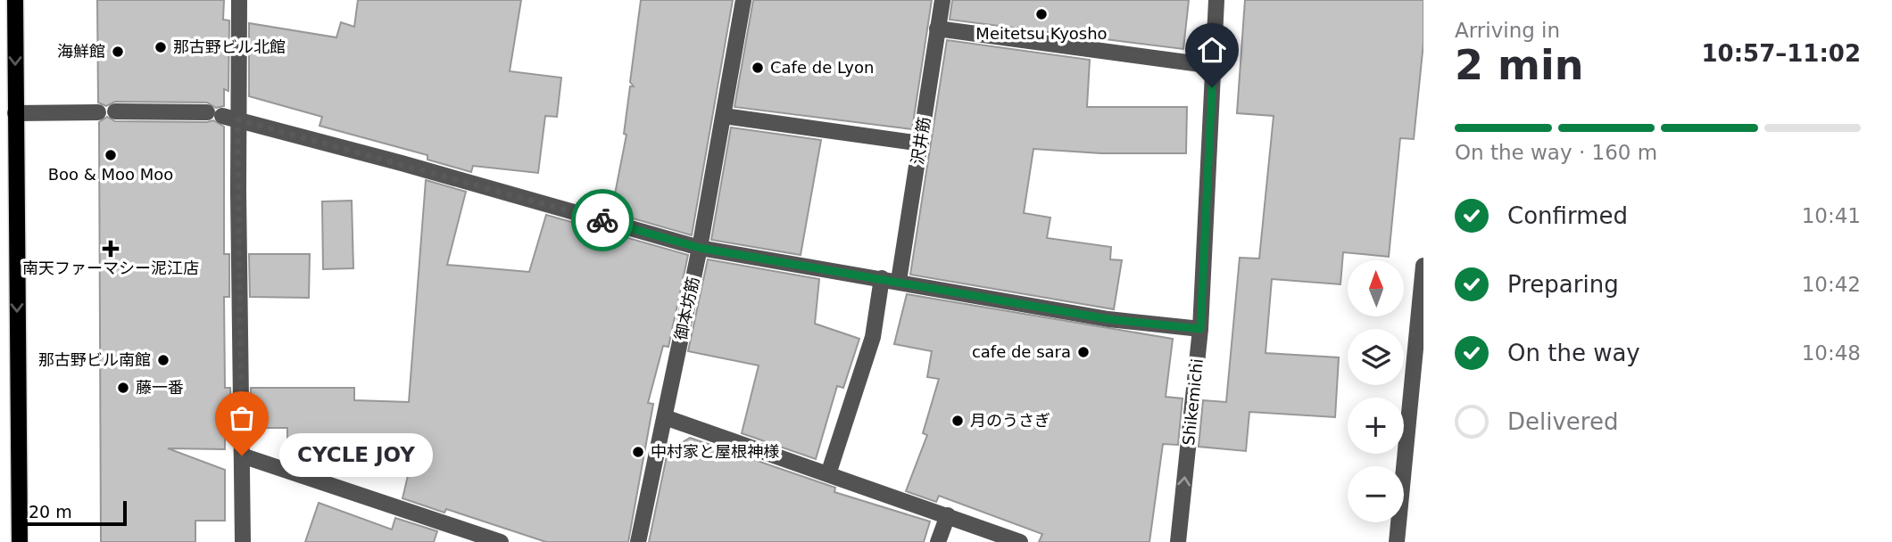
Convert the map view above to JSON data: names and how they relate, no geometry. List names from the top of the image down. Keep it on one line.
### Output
{"streets":{"street":["沢井筋","御本坊筋","Shikemichi"]},"one_way":["Shikemichi"],"places":{"other":["Meitetsu Kyosho","那古野ビル北館","海鮮館","Cafe de Lyon","Boo & Moo Moo","cafe de sara","那古野ビル南館","藤一番","月のうさぎ","中村家と屋根神様","CYCLE JOY"],"health":["南天ファーマシー泥江店"]},"scale_bar":"20 m","north":"top","page":{"heading":["2 min","Arriving in","10:57–11:02"],"bar":"On the way · 160 m","list":[["Confirmed","10:41"],["Preparing","10:42"],["On the way","10:48"],"Delivered"],"map_buttons":["+","−"],"bubble":"CYCLE JOY","scale":"20 m"}}
